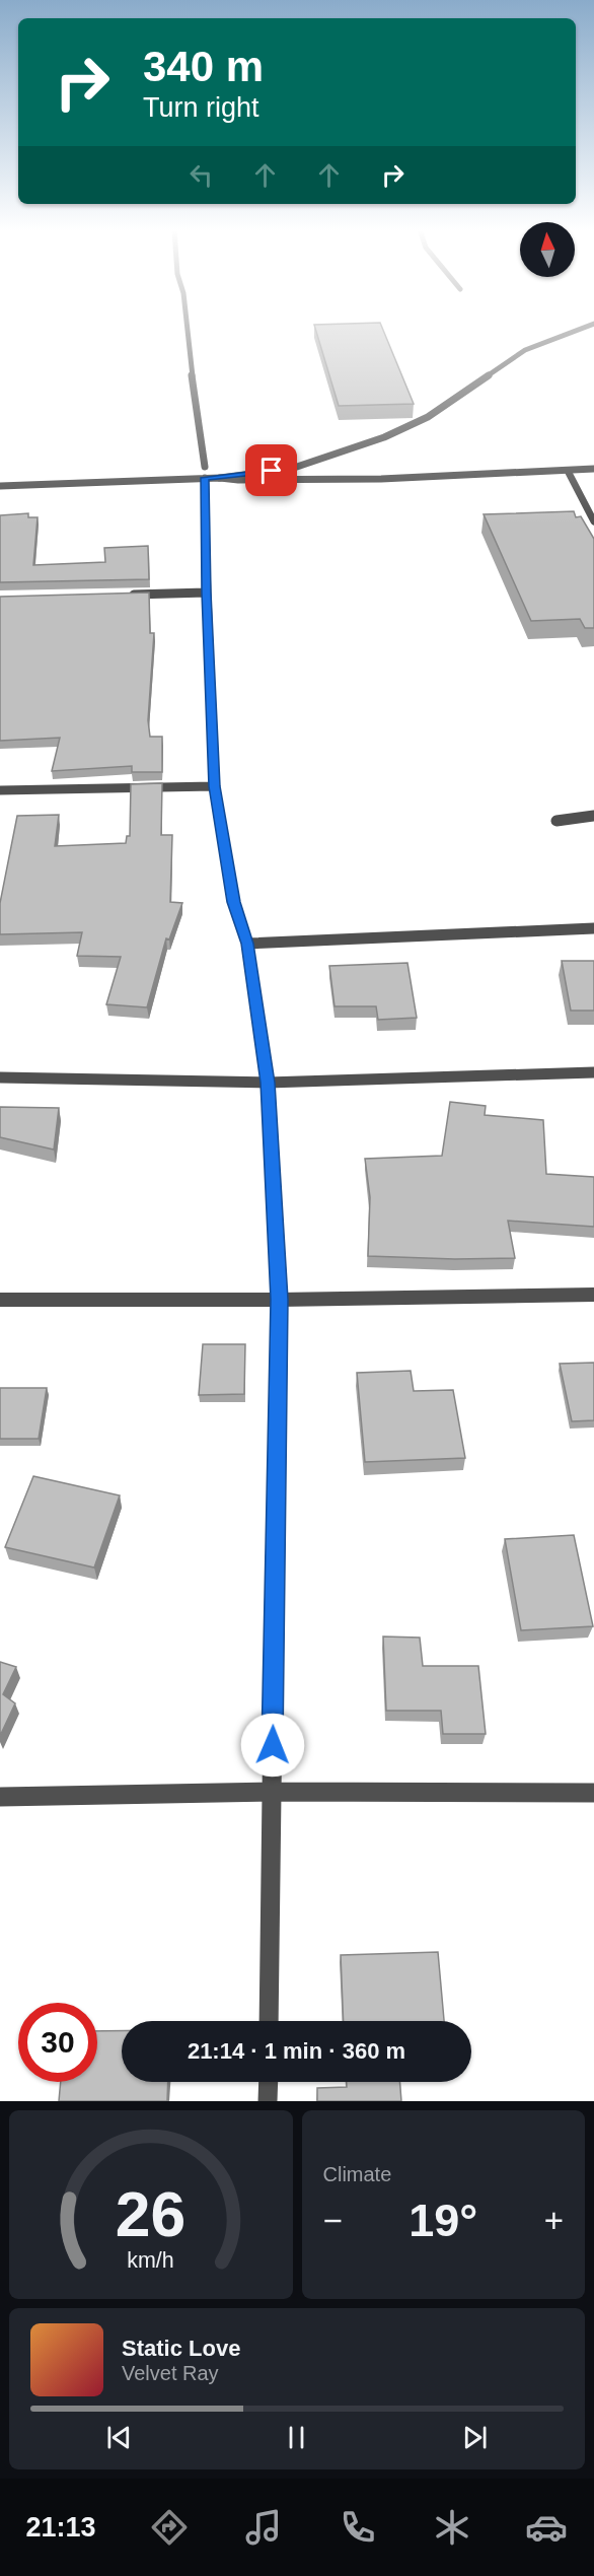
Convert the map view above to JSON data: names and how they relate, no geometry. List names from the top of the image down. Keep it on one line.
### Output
{"north":"top","page":{"turn":["340 m","Turn right"],"limit":"30","trip":"21:14 · 1 min · 360 m","tile":"Climate","heat":["−","19°","+"],"song":["Static Love","Velvet Ray"],"tabs":"21:13","gauge":["26","km/h"]}}
